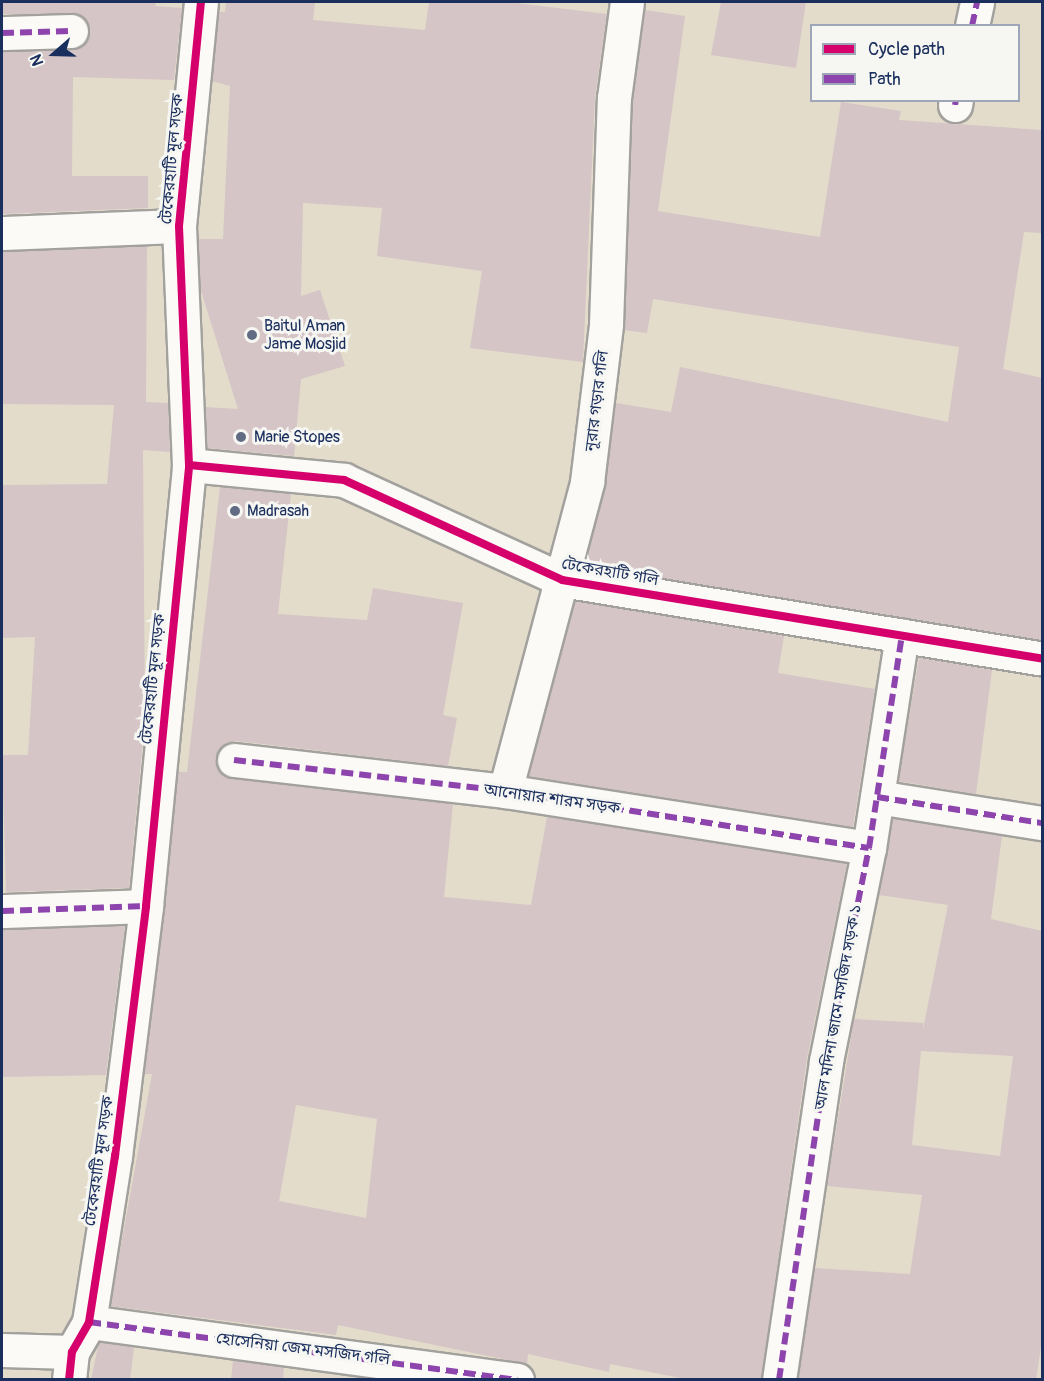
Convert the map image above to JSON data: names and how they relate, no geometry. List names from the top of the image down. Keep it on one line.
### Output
{"streets":{"street":["টেকেরহাটি মূল সড়ক","নূরার গড়ার গলি","টেকেরহাটি গলি","আনোয়ার শারম সড়ক","আল মদিনা জামে মসজিদ সড়ক ১","হোসেনিয়া জেম মসজিদ গলি"]},"crossings":[["টেকেরহাটি মূল সড়ক","টেকেরহাটি গলি"],["টেকেরহাটি মূল সড়ক","হোসেনিয়া জেম মসজিদ গলি"],["নূরার গড়ার গলি","টেকেরহাটি গলি"],["নূরার গড়ার গলি","আনোয়ার শারম সড়ক"],["টেকেরহাটি গলি","আল মদিনা জামে মসজিদ সড়ক ১"],["আনোয়ার শারম সড়ক","আল মদিনা জামে মসজিদ সড়ক ১"]],"places":["Baitul Aman Jame Mosjid","Marie Stopes","Madrasah"],"legend":["Cycle path","Path"],"north":"left"}
